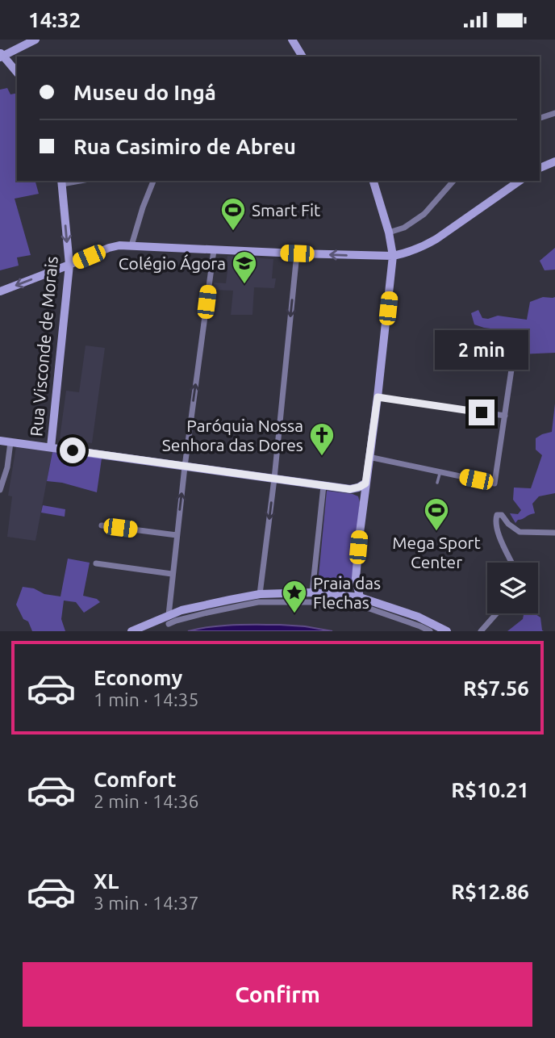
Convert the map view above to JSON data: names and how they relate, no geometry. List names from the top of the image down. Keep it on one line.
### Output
{"streets":{"street":["Rua Visconde de Morais"]},"places":{"sports":["Smart Fit","Mega Sport Center"],"school or university":["Colégio Ágora"],"church":["Paróquia Nossa Senhora das Dores"],"place":["Praia das Flechas"]},"page":{"status":"14:32","banner":["Museu do Ingá","Rua Casimiro de Abreu"],"bubble":"2 min","list":[{"name":"Economy","note":"1 min · 14:35","value":"R$7.56"},{"name":"Comfort","note":"2 min · 14:36","value":"R$10.21"},{"name":"XL","note":"3 min · 14:37","value":"R$12.86"}],"buttons":"Confirm"}}
